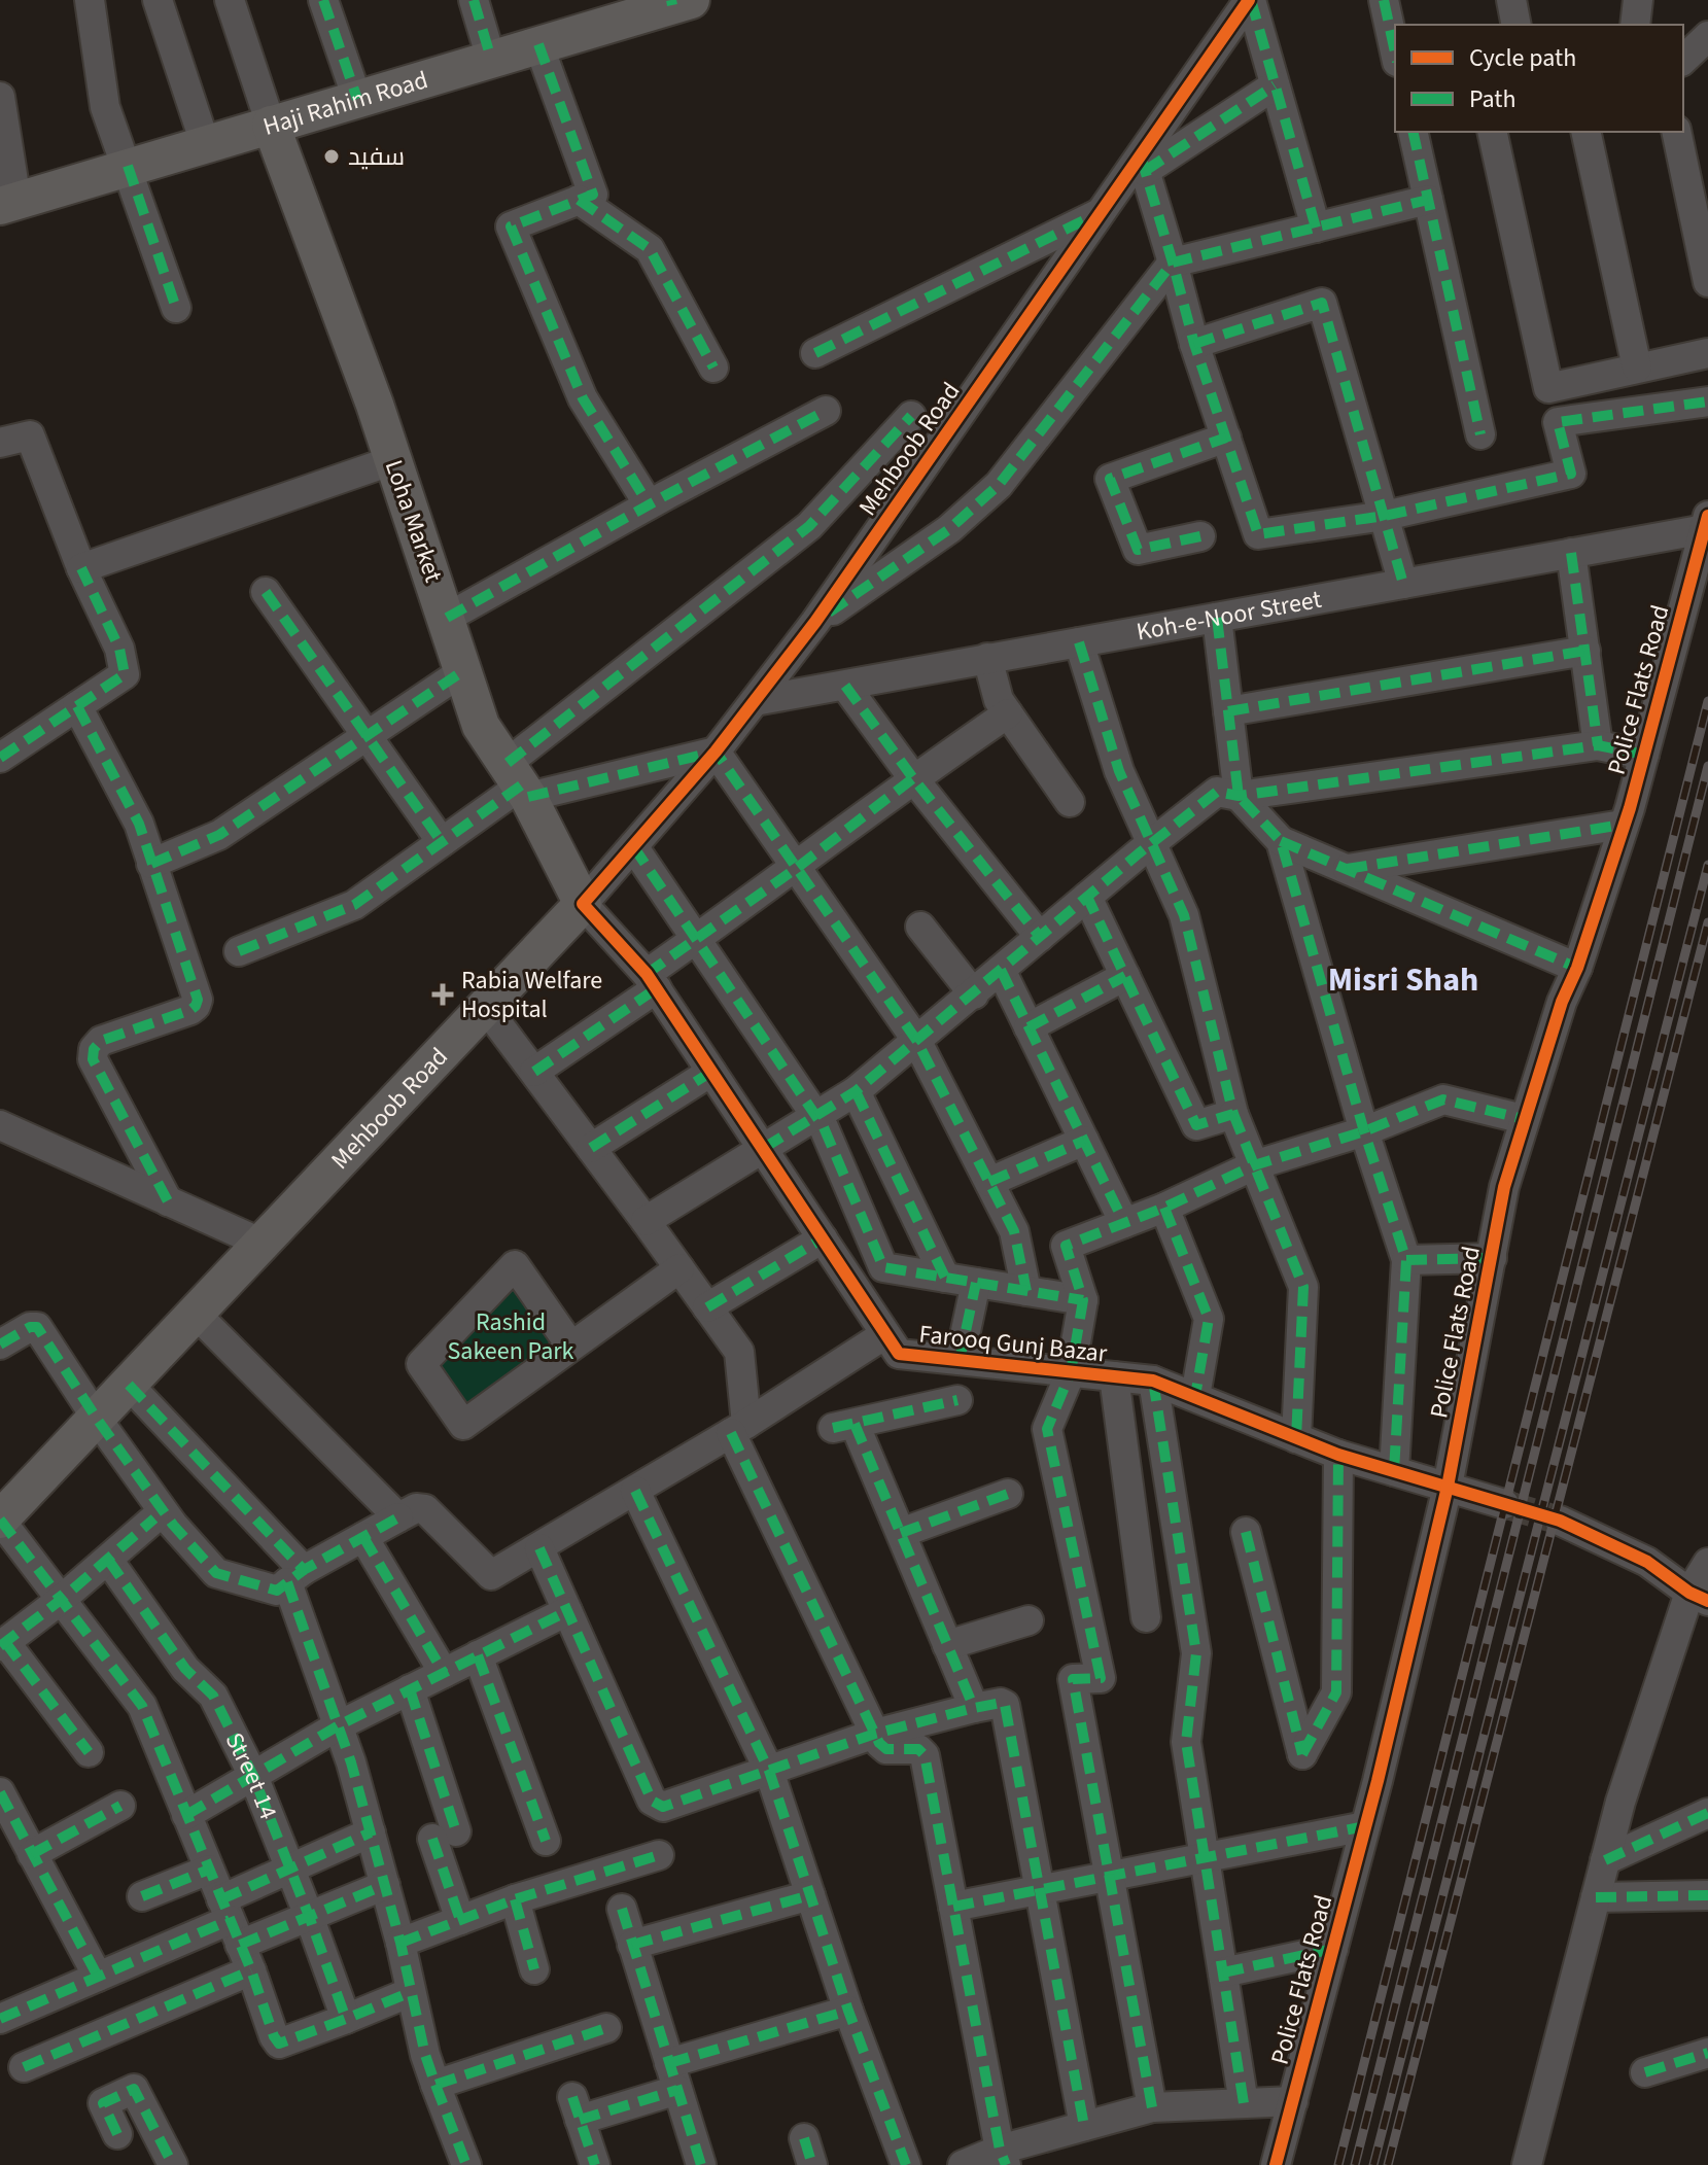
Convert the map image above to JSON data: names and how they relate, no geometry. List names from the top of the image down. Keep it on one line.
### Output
{"streets":{"main road":["Haji Rahim Road","Mehboob Road","Loha Market"],"street":["Koh-e-Noor Street","Police Flats Road","Farooq Gunj Bazar","Street 14"]},"crossings":[["Haji Rahim Road","Loha Market"],["Mehboob Road","Loha Market"],["Mehboob Road","Koh-e-Noor Street"],["Mehboob Road","Farooq Gunj Bazar"],["Loha Market","Farooq Gunj Bazar"],["Koh-e-Noor Street","Police Flats Road"],["Police Flats Road","Farooq Gunj Bazar"]],"districts":["Misri Shah"],"parks":["Rashid Sakeen Park"],"places":{"other":["سفید"],"health":["Rabia Welfare Hospital"]},"legend":["Cycle path","Path"]}
